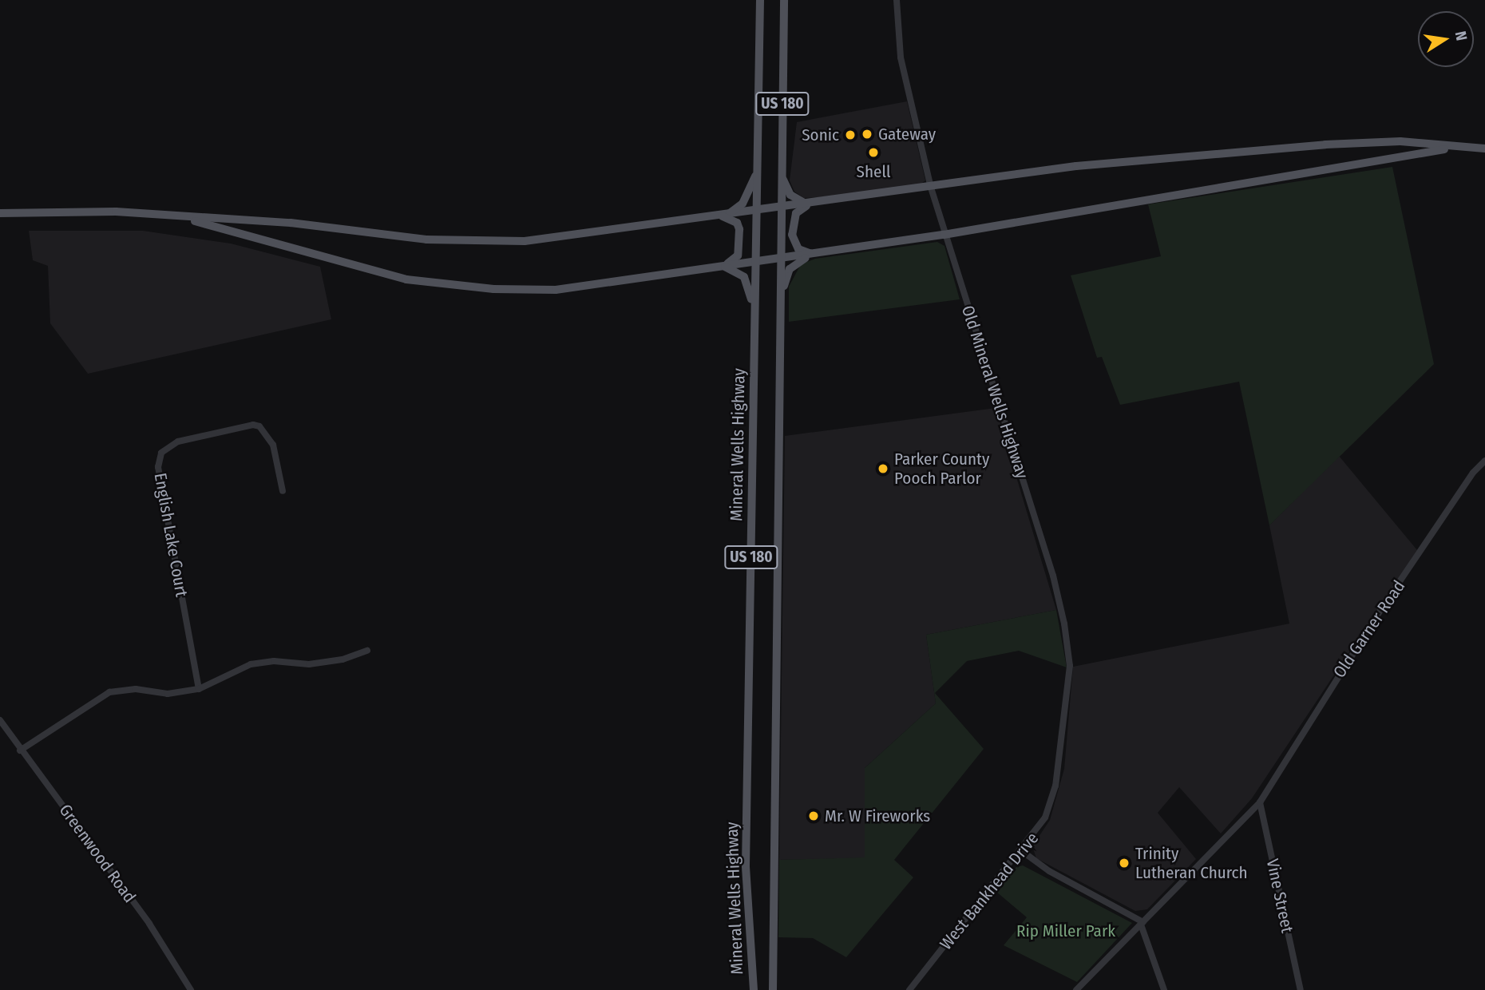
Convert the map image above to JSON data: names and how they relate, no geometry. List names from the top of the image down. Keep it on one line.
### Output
{"streets":{"main road":["US 180","Mineral Wells Highway"],"street":["Old Mineral Wells Highway","English Lake Court","Old Garner Road","Greenwood Road","West Bankhead Drive","Vine Street"]},"crossings":[["Old Mineral Wells Highway","West Bankhead Drive"],["Old Garner Road","Vine Street"]],"parks":["Rip Miller Park"],"places":["Gateway","Sonic","Shell","Parker County Pooch Parlor","Mr. W Fireworks","Trinity Lutheran Church"],"north":"right"}
